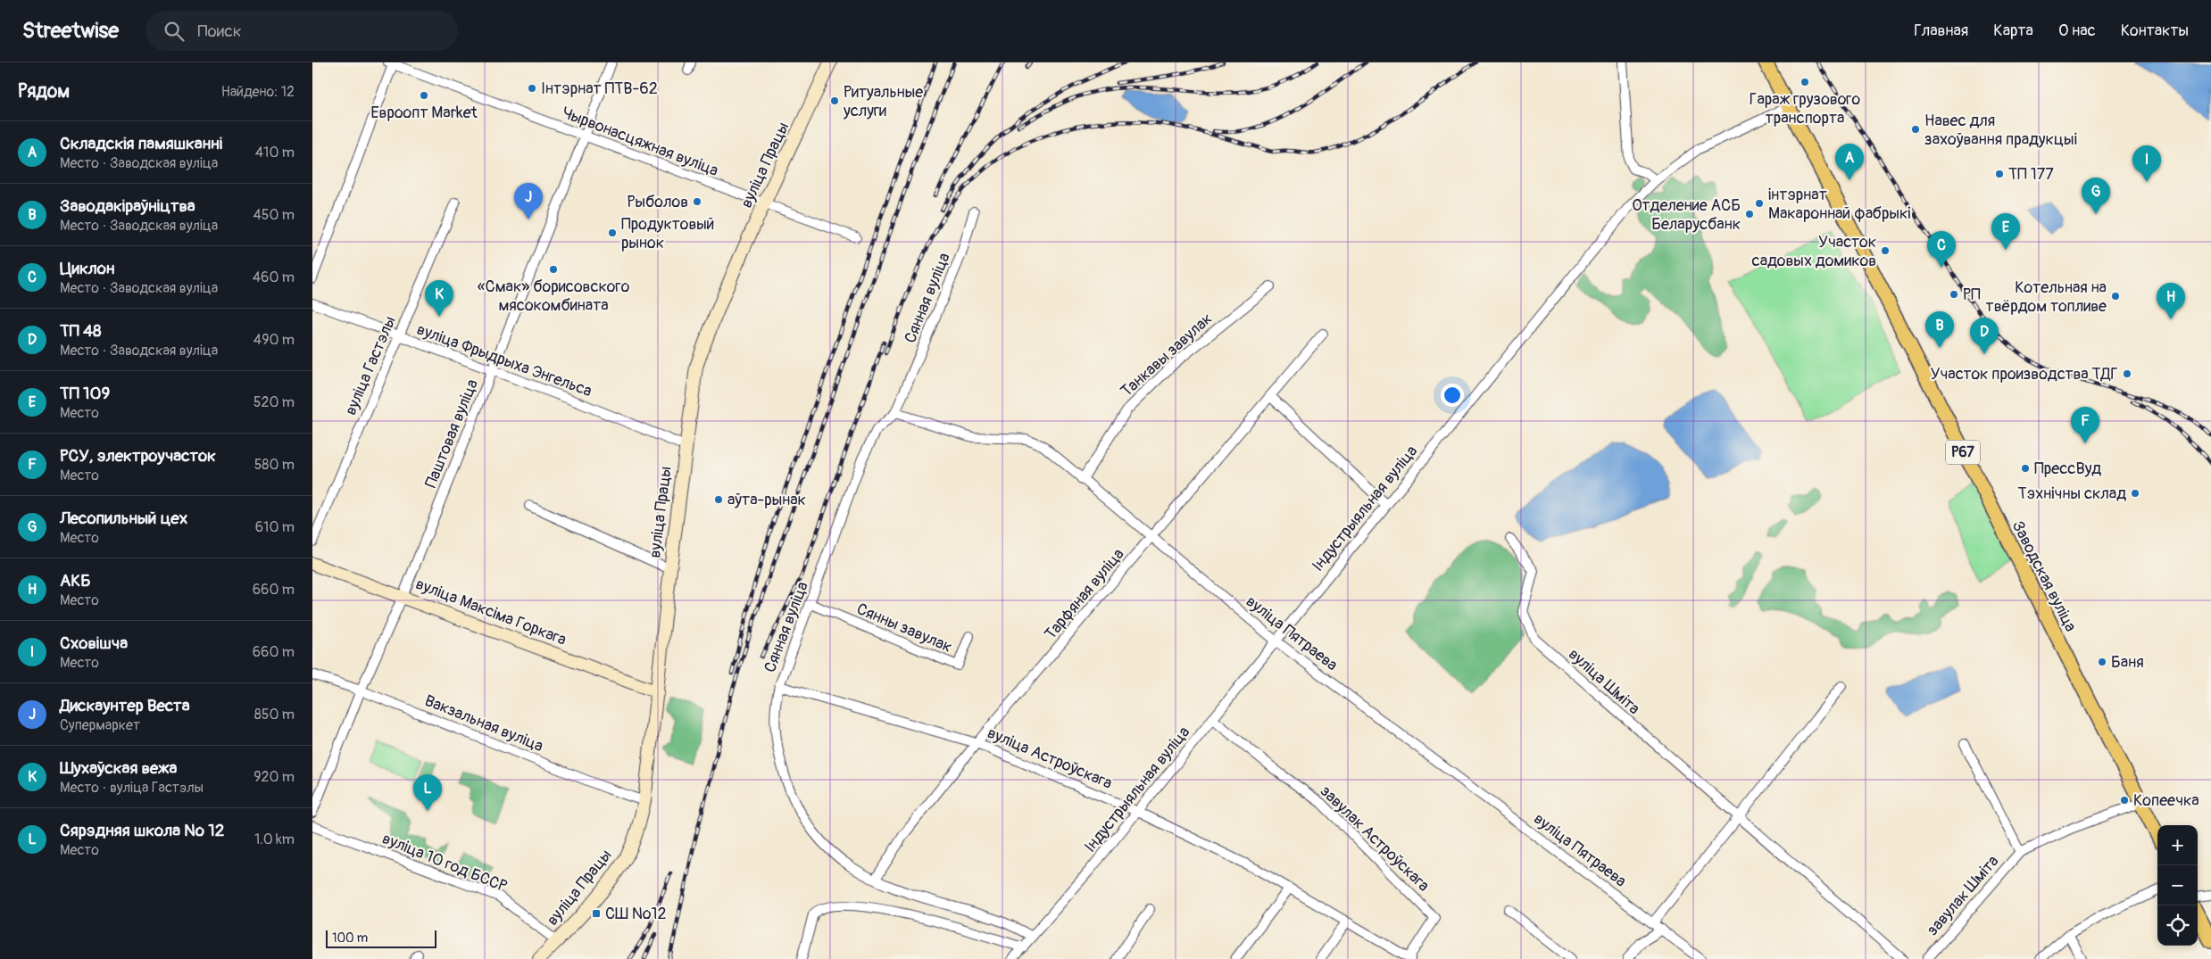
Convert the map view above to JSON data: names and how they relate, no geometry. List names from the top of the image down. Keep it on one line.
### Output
{"streets":{"main road":["вуліца Працы","Р67","Заводская вуліца","вуліца Максіма Горкага"],"street":["Чырвонасцяжная вуліца","Сянная вуліца","Танкавы завулак","вуліца Фрыдрыха Энгельса","вуліца Гастэлы","Паштовая вуліца","Індустрыяльная вуліца","Тарфяная вуліца","Сянны завулак","вуліца Пятраева","вуліца Шміта","Вакзальная вуліца","вуліца Астроўскага","завулак Астроўскага","вуліца 10 год БССР","завулак Шміта"]},"crossings":[["Чырвонасцяжная вуліца","вуліца Працы"],["Чырвонасцяжная вуліца","Паштовая вуліца"],["вуліца Працы","вуліца Фрыдрыха Энгельса"],["вуліца Працы","вуліца Максіма Горкага"],["вуліца Працы","Вакзальная вуліца"],["вуліца Працы","вуліца 10 год БССР"],["Сянная вуліца","Індустрыяльная вуліца"],["Сянная вуліца","Тарфяная вуліца"],["Сянная вуліца","Сянны завулак"],["Сянная вуліца","вуліца Пятраева"],["Сянная вуліца","вуліца Астроўскага"],["Танкавы завулак","вуліца Пятраева"],["вуліца Фрыдрыха Энгельса","вуліца Гастэлы"],["вуліца Фрыдрыха Энгельса","Паштовая вуліца"],["Паштовая вуліца","вуліца Максіма Горкага"],["Паштовая вуліца","Вакзальная вуліца"],["Індустрыяльная вуліца","Заводская вуліца"],["Індустрыяльная вуліца","вуліца Пятраева"],["Індустрыяльная вуліца","вуліца Астроўскага"],["Індустрыяльная вуліца","завулак Астроўскага"],["Заводская вуліца","завулак Шміта"],["Тарфяная вуліца","вуліца Пятраева"],["Тарфяная вуліца","вуліца Астроўскага"],["вуліца Астроўскага","завулак Астроўскага"]],"places":{"other":["Гараж грузового транспорта","Інтэрнат ПТВ-62","Евроопт Market","Ритуальные услуги","Навес для захоўвання прадукцыі","ТП 177","Рыболов","інтэрнат Макароннай фабрыкі","Отделение АСБ Беларусбанк","Продуктовый рынок","Участок садовых домиков","«Смак» борисовского мясокомбината","РП","Котельная на твёрдом топливе","Участок производства ТДГ","ПрессВуд","Тэхнічны склад","аўта-рынак","Баня","Копеечка"],"transit":["СШ №12"]},"scale_bar":"100 m","page":{"header":"Streetwise","search":"Поиск","nav":["Главная","Карта","О нас","Контакты"],"heading":["Рядом","Найдено: 12"],"list":[{"mark":"A","name":"Складскія памяшканні","note":"Место · Заводская вуліца","value":"410 m"},{"mark":"B","name":"Заводакіраўніцтва","note":"Место · Заводская вуліца","value":"450 m"},{"mark":"C","name":"Циклон","note":"Место · Заводская вуліца","value":"460 m"},{"mark":"D","name":"ТП 48","note":"Место · Заводская вуліца","value":"490 m"},{"mark":"E","name":"ТП 109","note":"Место","value":"520 m"},{"mark":"F","name":"РСУ, электроучасток","note":"Место","value":"580 m"},{"mark":"G","name":"Лесопильный цех","note":"Место","value":"610 m"},{"mark":"H","name":"АКБ","note":"Место","value":"660 m"},{"mark":"I","name":"Сховішча","note":"Место","value":"660 m"},{"mark":"J","name":"Дискаунтер Веста","note":"Супермаркет","value":"850 m"},{"mark":"K","name":"Шухаўская вежа","note":"Место · вуліца Гастэлы","value":"920 m"},{"mark":"L","name":"Сярэдняя школа № 12","note":"Место","value":"1.0 km"}],"pins":["A","I","G","J","E","C","K","H","B","D","F","L"],"map_buttons":["+","−"],"scale":"100 m"}}
